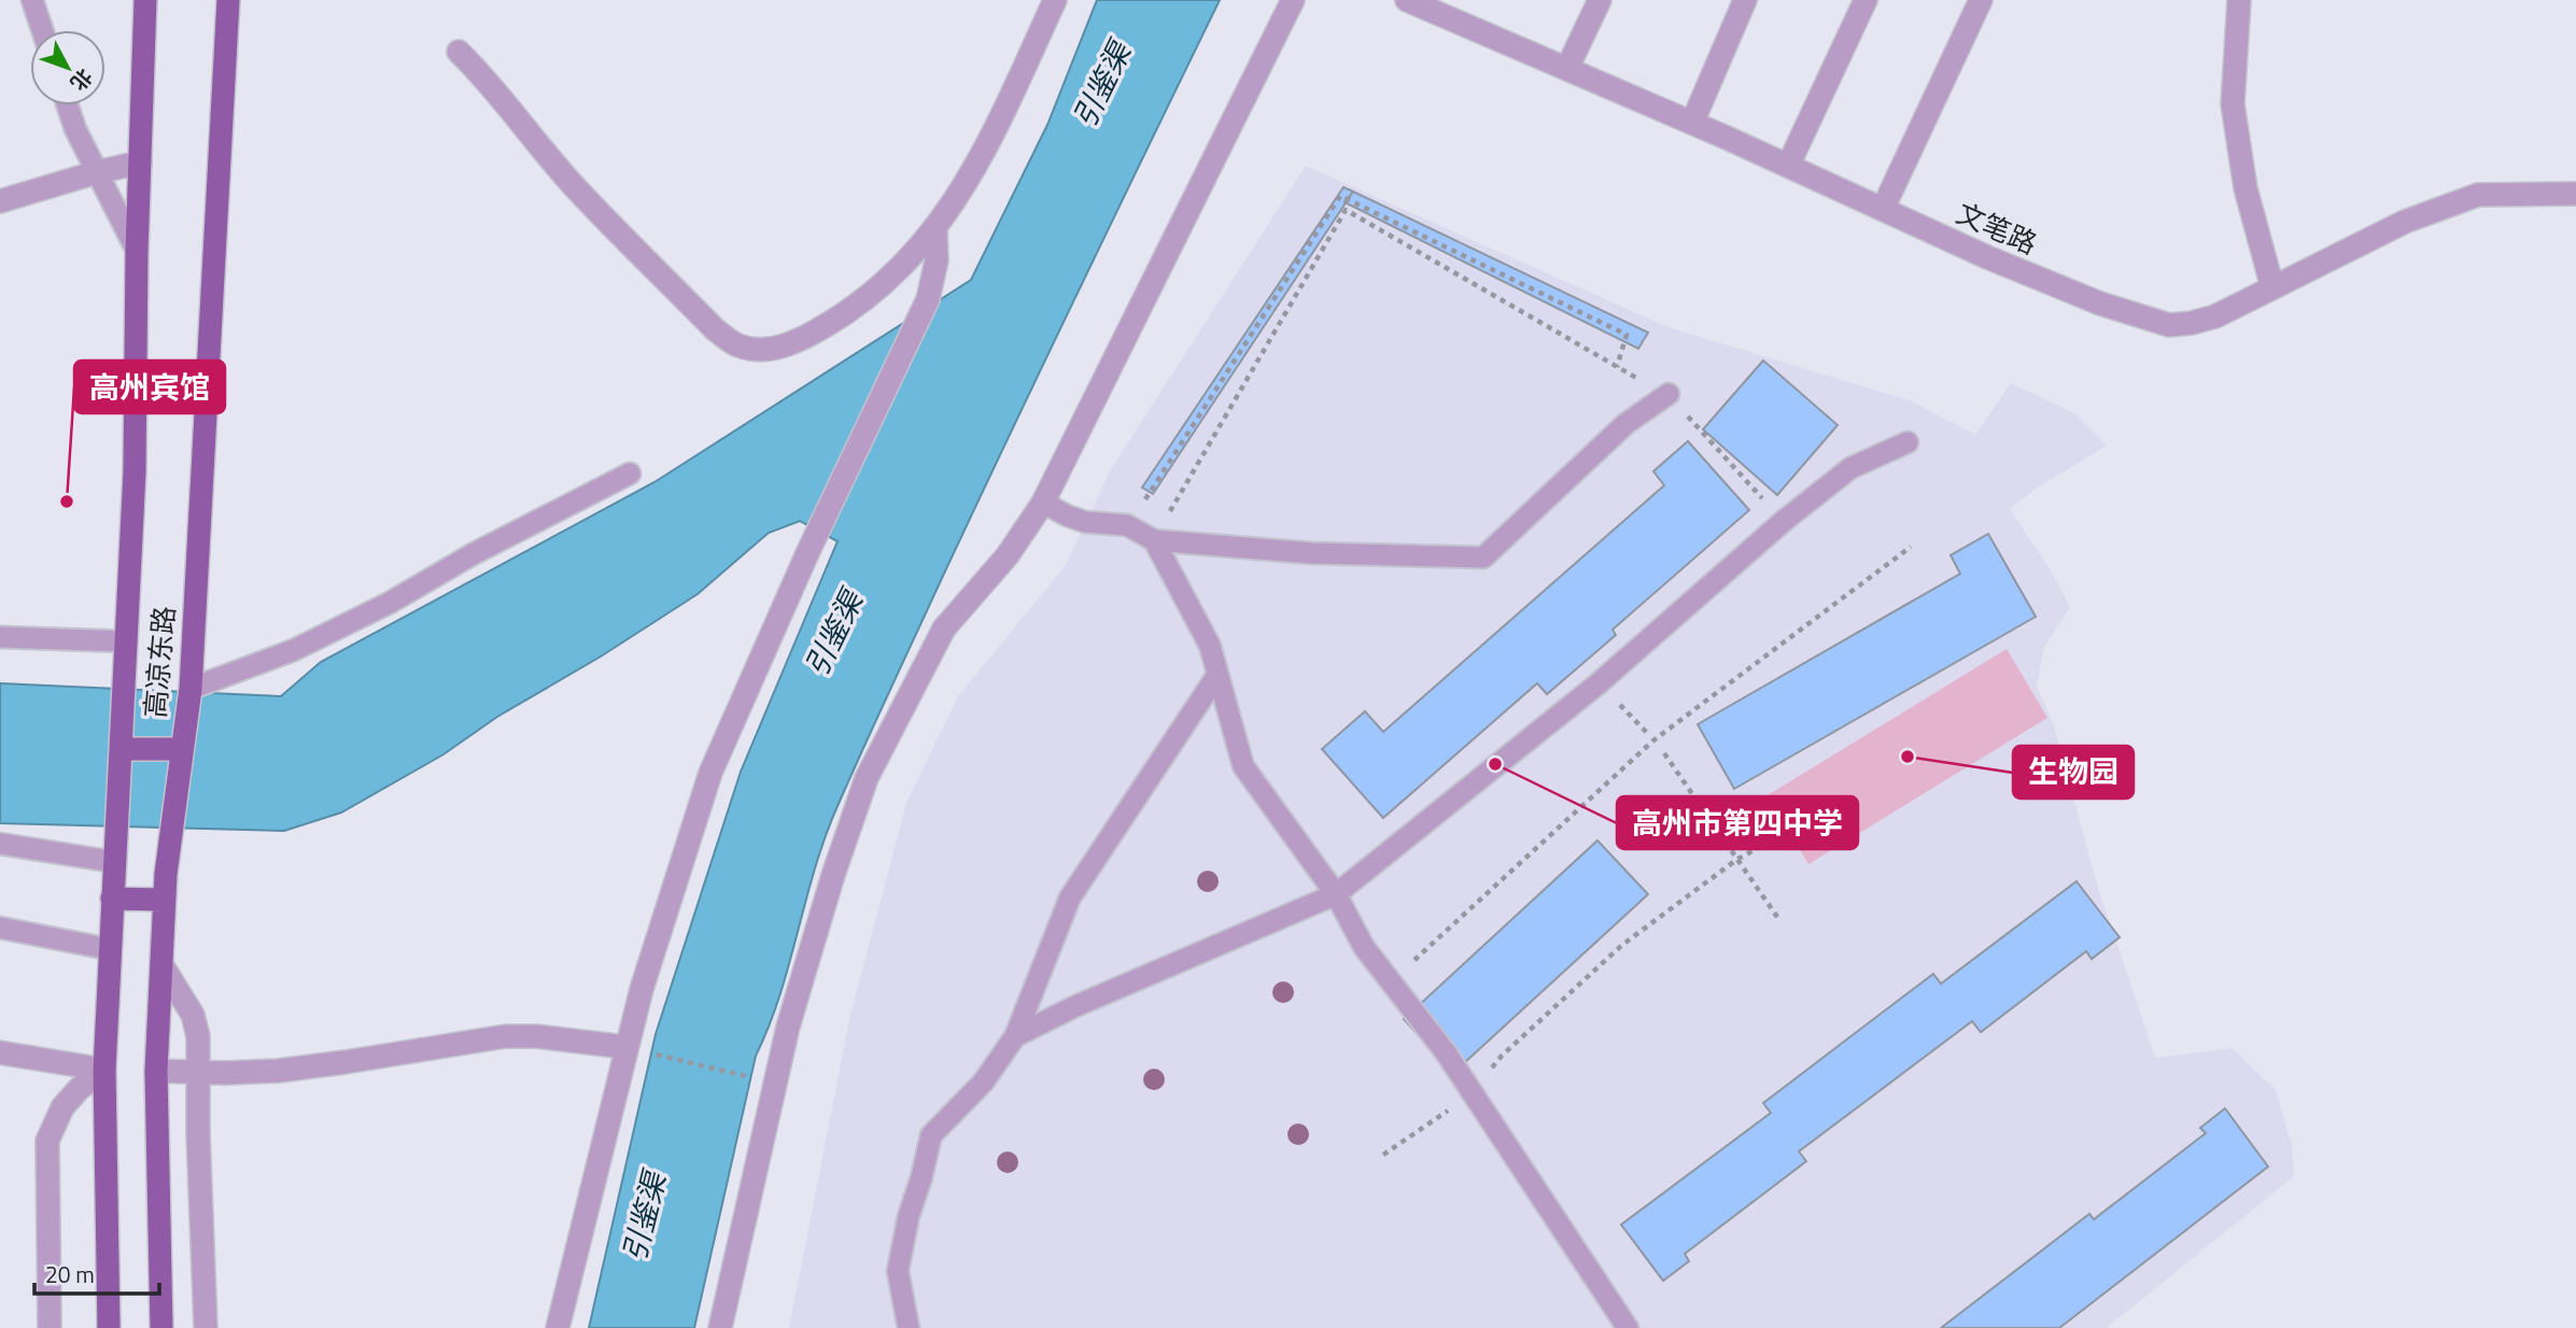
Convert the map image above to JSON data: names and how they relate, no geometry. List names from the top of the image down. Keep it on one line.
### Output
{"streets":{"main road":["高凉东路"],"street":["文笔路"]},"water":["引鉴渠"],"places":["高州宾馆","生物园","高州市第四中学"],"scale_bar":"20 m","north":"bottom right"}
